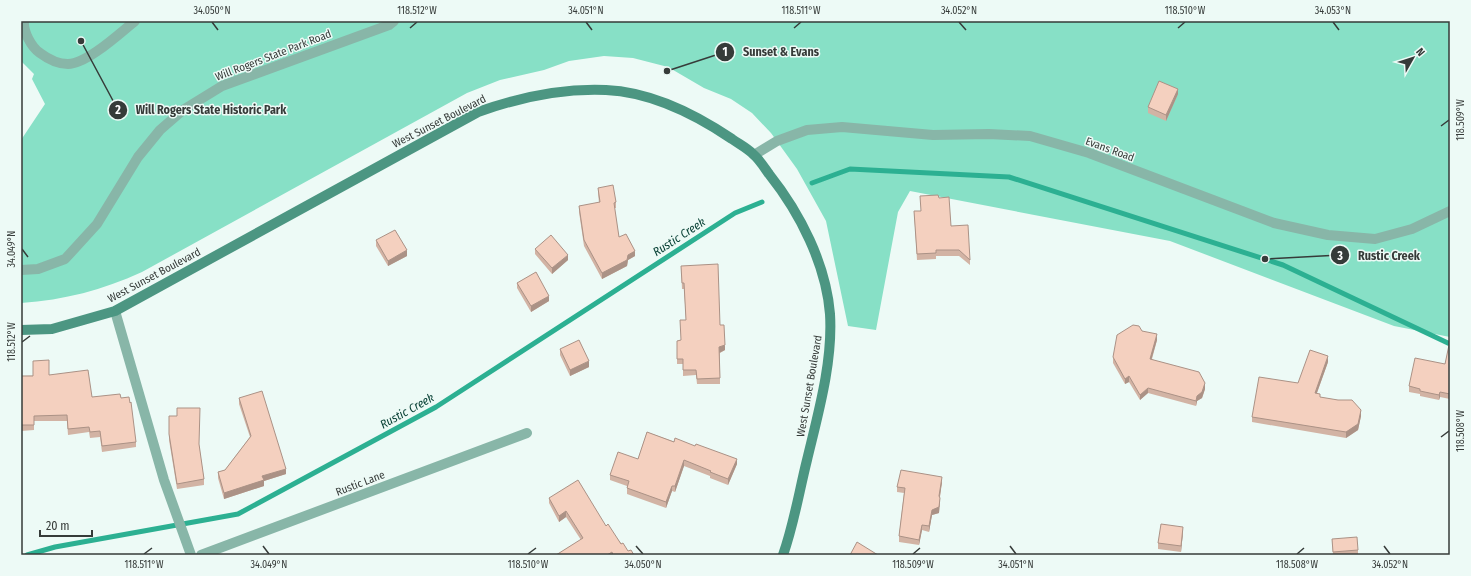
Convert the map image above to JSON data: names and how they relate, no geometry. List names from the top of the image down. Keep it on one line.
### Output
{"streets":{"main road":["West Sunset Boulevard"],"street":["Will Rogers State Park Road","Evans Road","Rustic Lane"]},"crossings":[["West Sunset Boulevard","Evans Road"]],"water":["Rustic Creek"],"places":["Will Rogers State Historic Park","Sunset & Evans","Rustic Creek"],"scale_bar":"20 m","north":"top right","coordinates":["34.050°N","118.512°W","34.051°N","118.511°W","34.052°N","118.510°W","34.053°N","118.509°W","34.049°N","118.508°W"]}
